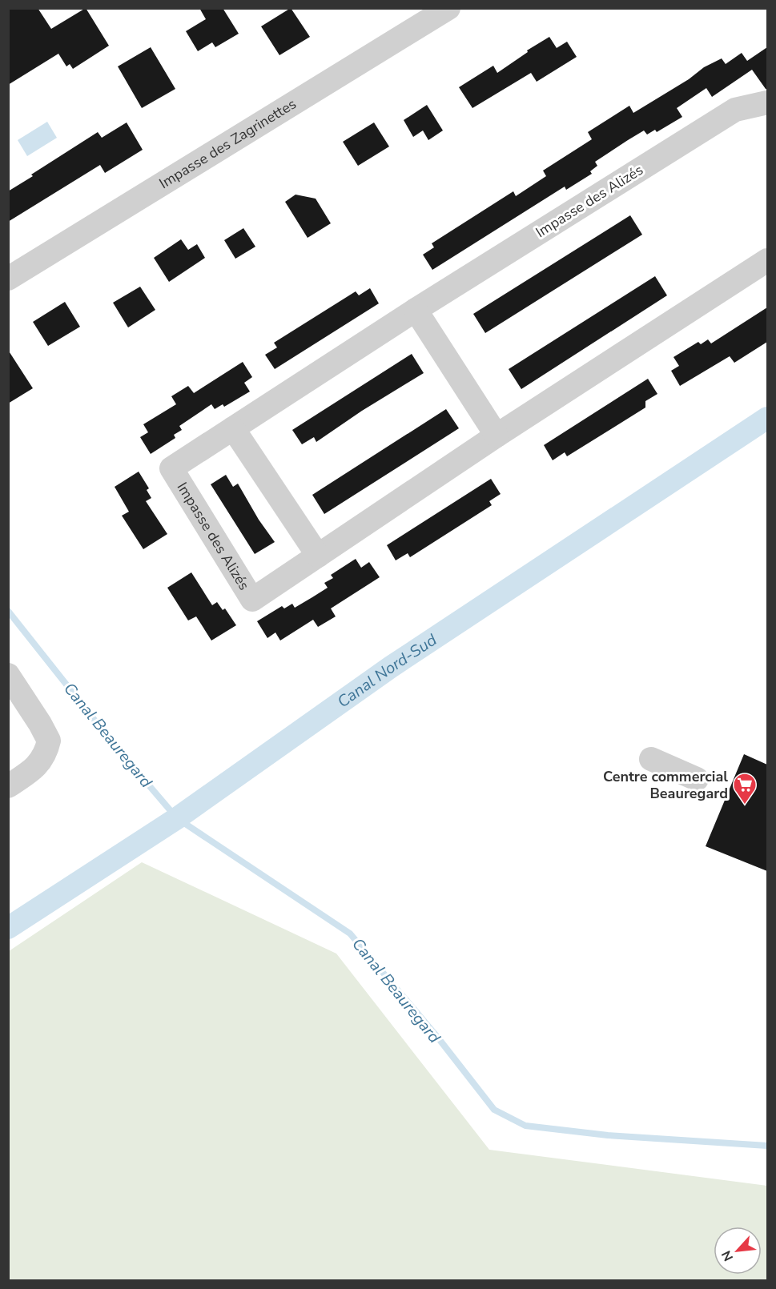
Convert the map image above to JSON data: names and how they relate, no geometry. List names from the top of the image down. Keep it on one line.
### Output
{"streets":{"street":["Impasse des Zagrinettes","Impasse des Alizés"]},"water":["Canal Nord-Sud","Canal Beauregard"],"places":{"supermarket":["Centre commercial Beauregard"]},"north":"bottom left"}
